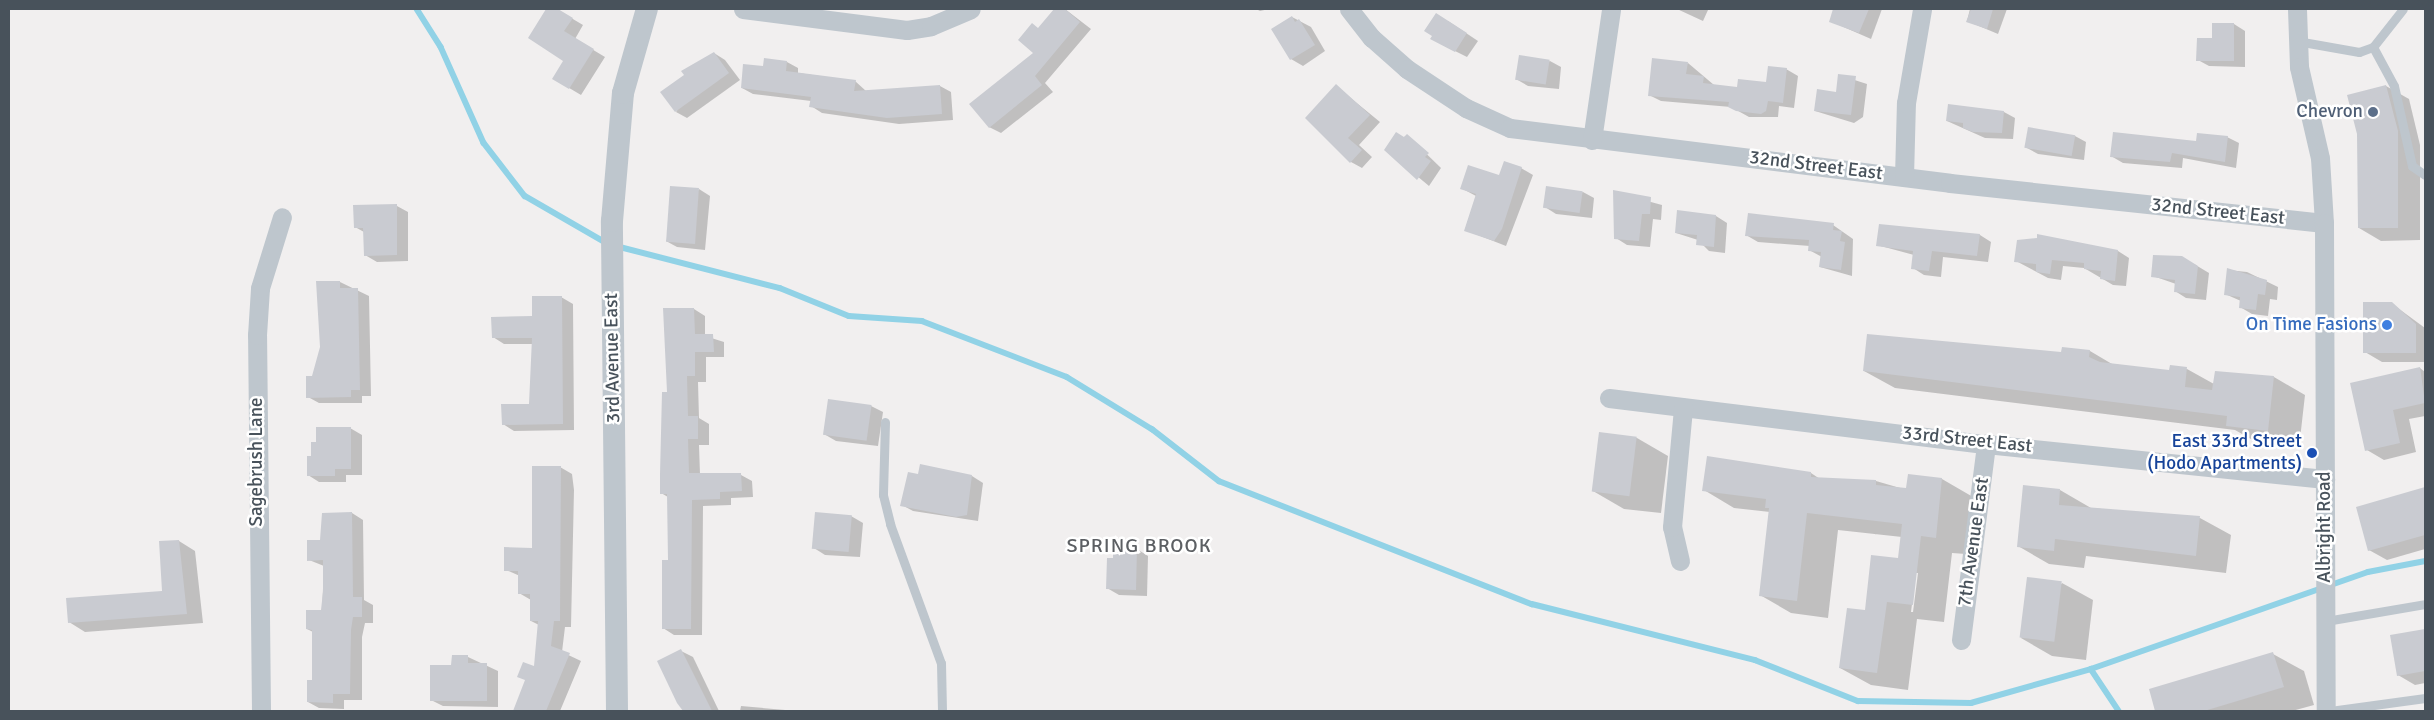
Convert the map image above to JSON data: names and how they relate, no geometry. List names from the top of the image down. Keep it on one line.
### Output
{"streets":{"street":["32nd Street East","3rd Avenue East","33rd Street East","Sagebrush Lane","Albright Road","7th Avenue East"]},"crossings":[["32nd Street East","Albright Road"],["33rd Street East","Albright Road"],["33rd Street East","7th Avenue East"]],"districts":["SPRING BROOK"],"places":["Chevron","On Time Fasions","East 33rd Street (Hodo Apartments)"]}
